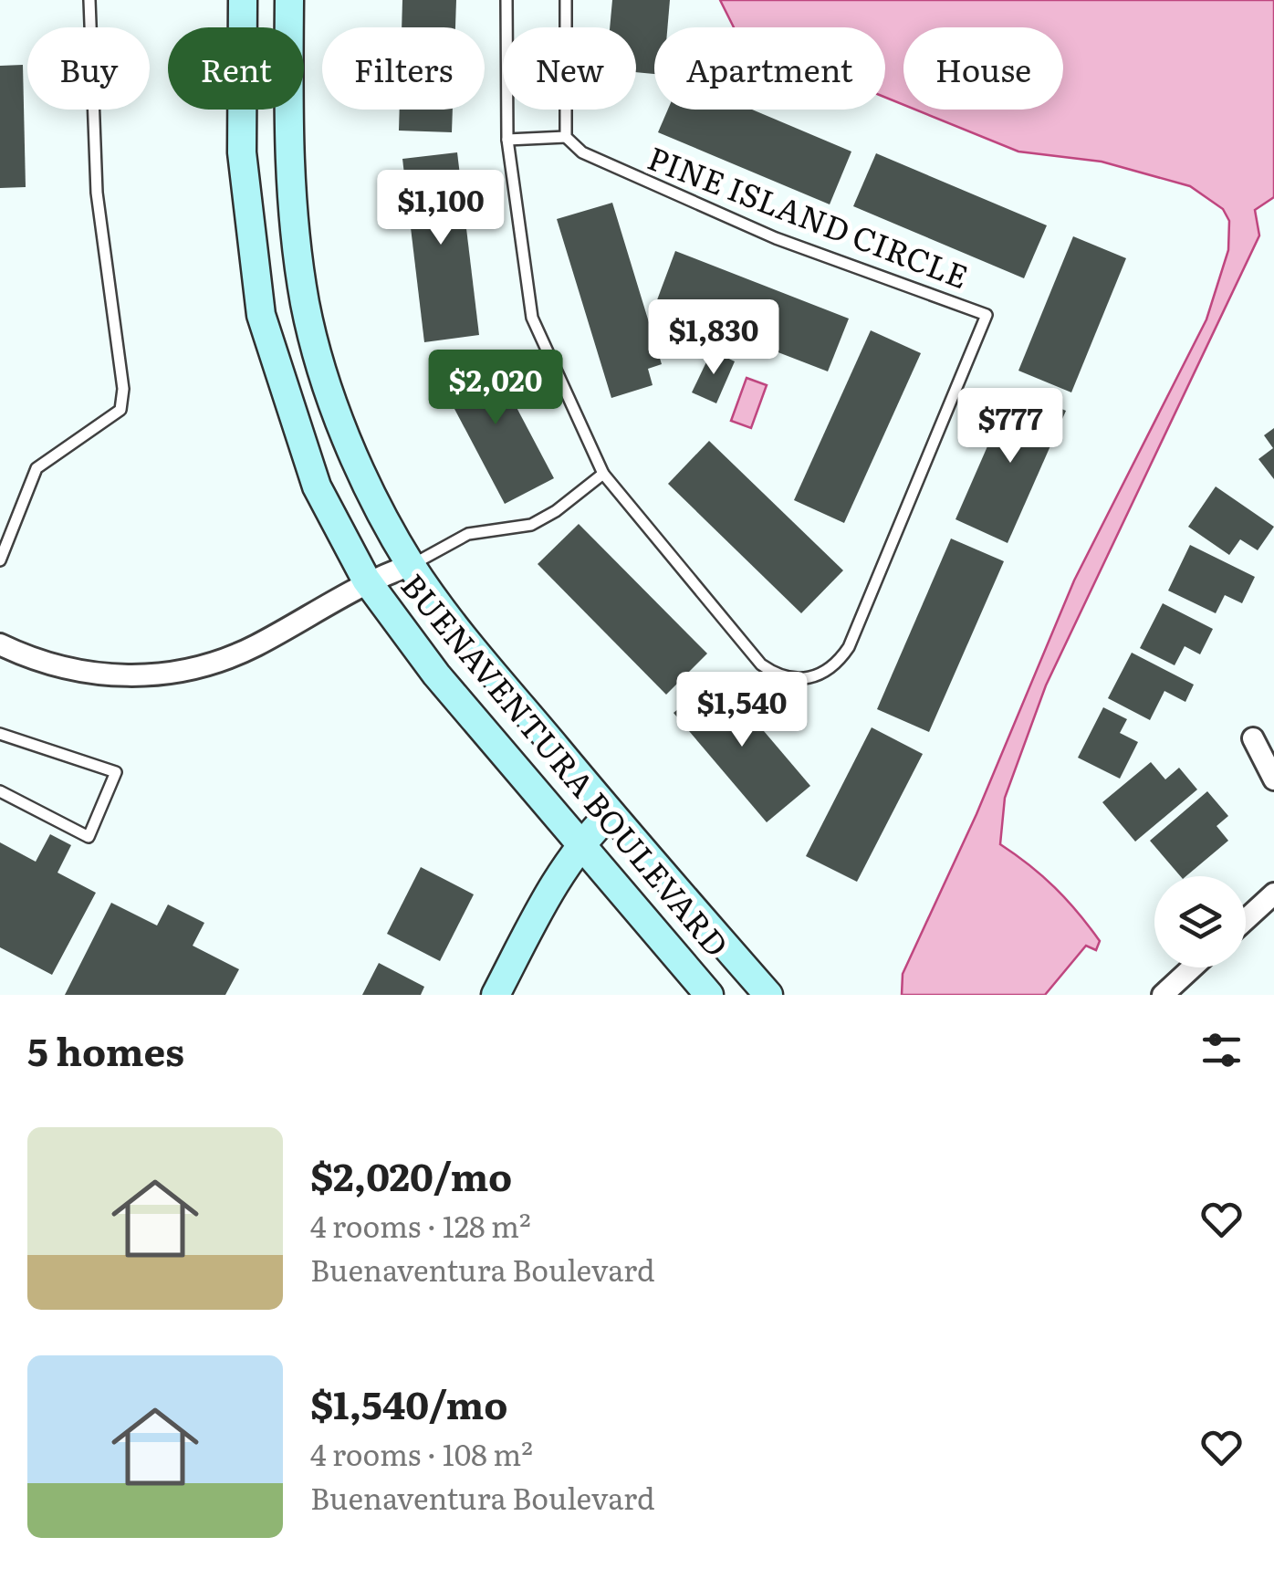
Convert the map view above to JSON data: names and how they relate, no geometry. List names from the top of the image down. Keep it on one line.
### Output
{"streets":{"main road":["BUENAVENTURA BOULEVARD"],"lane":["PINE ISLAND CIRCLE"]},"page":{"chip":["Buy","Rent","Filters","New","Apartment","House"],"price":["$1,100","$1,830","$2,020","$777","$1,540"],"heading":"5 homes","list":[{"name":"$2,020/mo","note":"4 rooms · 128 m² · Buenaventura Boulevard"},{"name":"$1,540/mo","note":"4 rooms · 108 m² · Buenaventura Boulevard"}]}}
